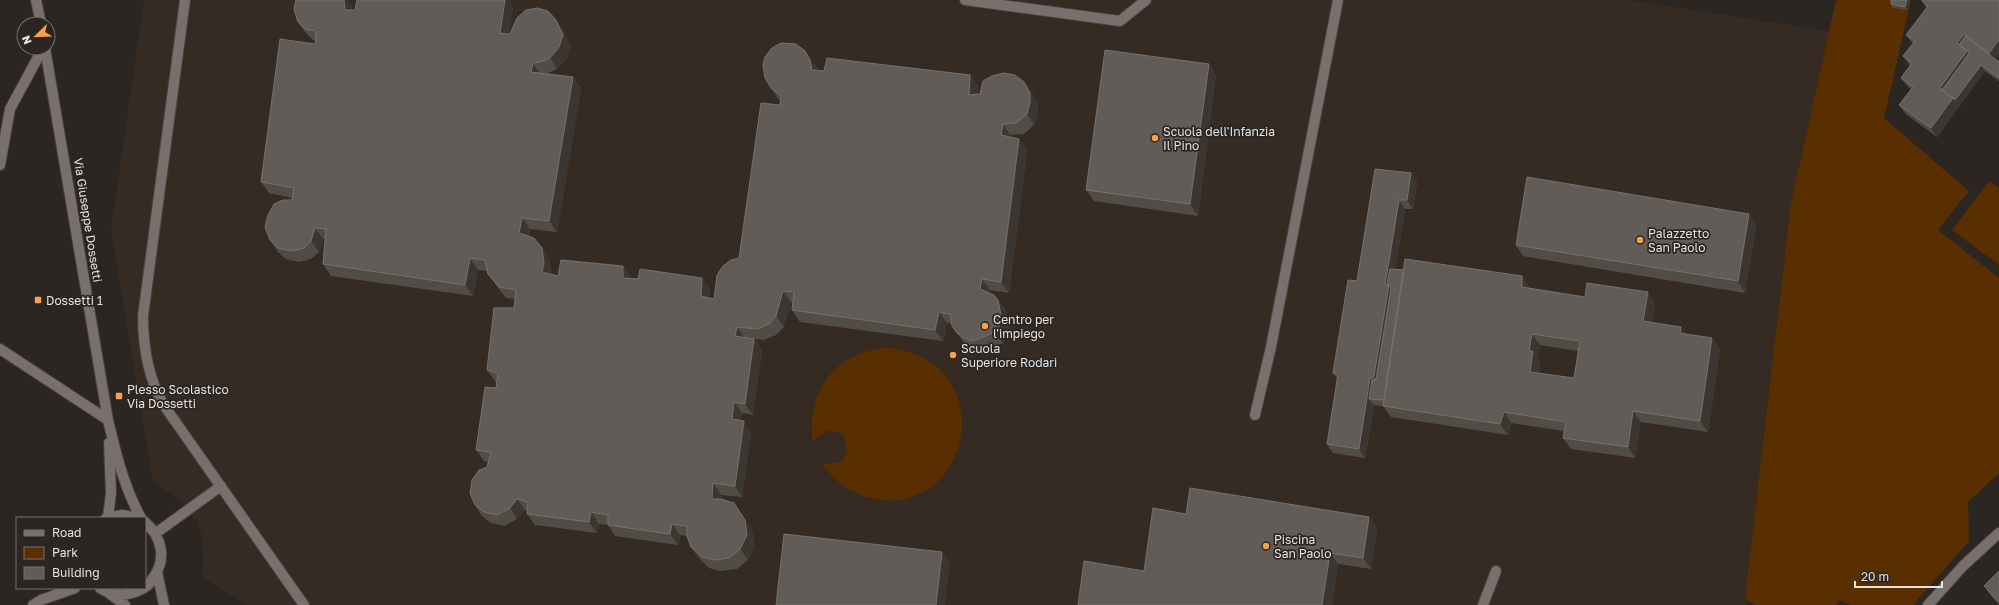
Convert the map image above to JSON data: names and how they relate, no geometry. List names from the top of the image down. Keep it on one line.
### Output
{"streets":{"street":["Via Giuseppe Dossetti"]},"places":{"other":["Scuola dell'Infanzia Il Pino","Palazzetto San Paolo","Centro per l'impiego","Scuola Superiore Rodari","Piscina San Paolo"],"transit":["Dossetti 1","Plesso Scolastico Via Dossetti"]},"legend":["Road","Park","Building"],"scale_bar":"20 m","north":"bottom left"}
